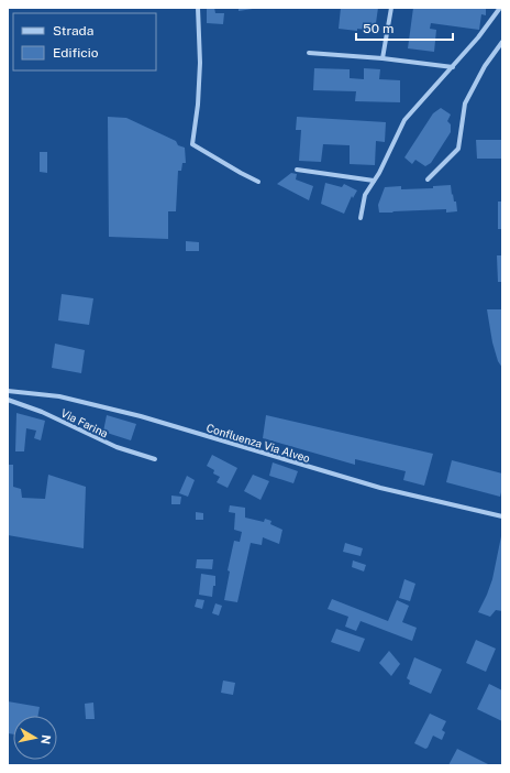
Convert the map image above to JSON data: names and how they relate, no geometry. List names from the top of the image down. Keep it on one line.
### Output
{"streets":{"street":["Via Farina","Confluenza Via Alveo"]},"legend":["Strada","Edificio"],"scale_bar":"50 m","north":"right"}
